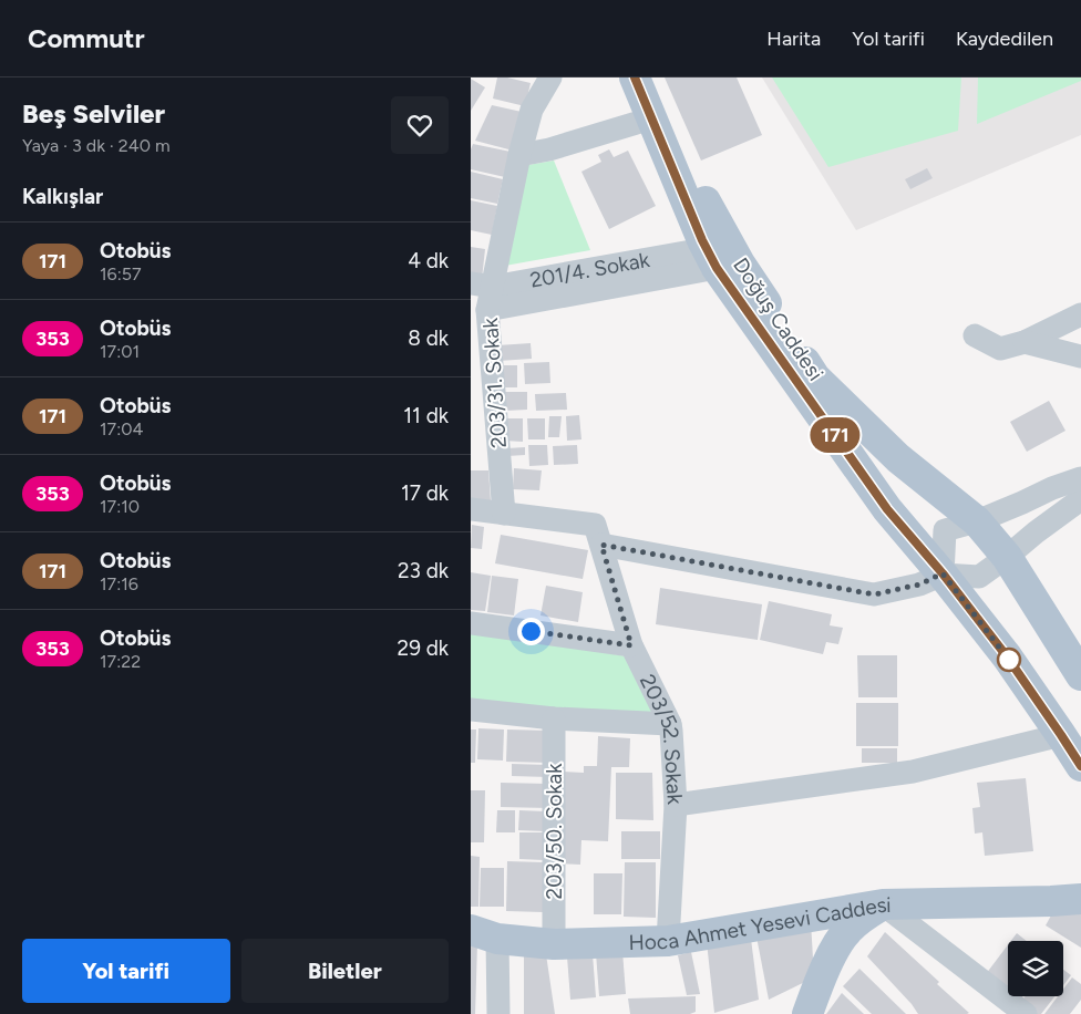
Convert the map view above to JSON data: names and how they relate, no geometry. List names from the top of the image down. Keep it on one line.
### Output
{"streets":{"main road":["Doğuş Caddesi","Hoca Ahmet Yesevi Caddesi"],"street":["201/4. Sokak","203/31. Sokak","203/52. Sokak","203/50. Sokak"]},"crossings":[["201/4. Sokak","Doğuş Caddesi"],["201/4. Sokak","203/31. Sokak"],["203/52. Sokak","Hoca Ahmet Yesevi Caddesi"],["203/50. Sokak","Hoca Ahmet Yesevi Caddesi"]],"lines":["bus line 171"],"page":{"header":"Commutr","nav":["Harita","Yol tarifi","Kaydedilen"],"heading":[["Beş Selviler","Yaya · 3 dk · 240 m"],"Kalkışlar"],"on_map":"171","list":[{"mark":"171","name":"Otobüs","note":"16:57","value":"4 dk"},{"mark":"353","name":"Otobüs","note":"17:01","value":"8 dk"},{"mark":"171","name":"Otobüs","note":"17:04","value":"11 dk"},{"mark":"353","name":"Otobüs","note":"17:10","value":"17 dk"},{"mark":"171","name":"Otobüs","note":"17:16","value":"23 dk"},{"mark":"353","name":"Otobüs","note":"17:22","value":"29 dk"}],"buttons":["Yol tarifi","Biletler"]}}
